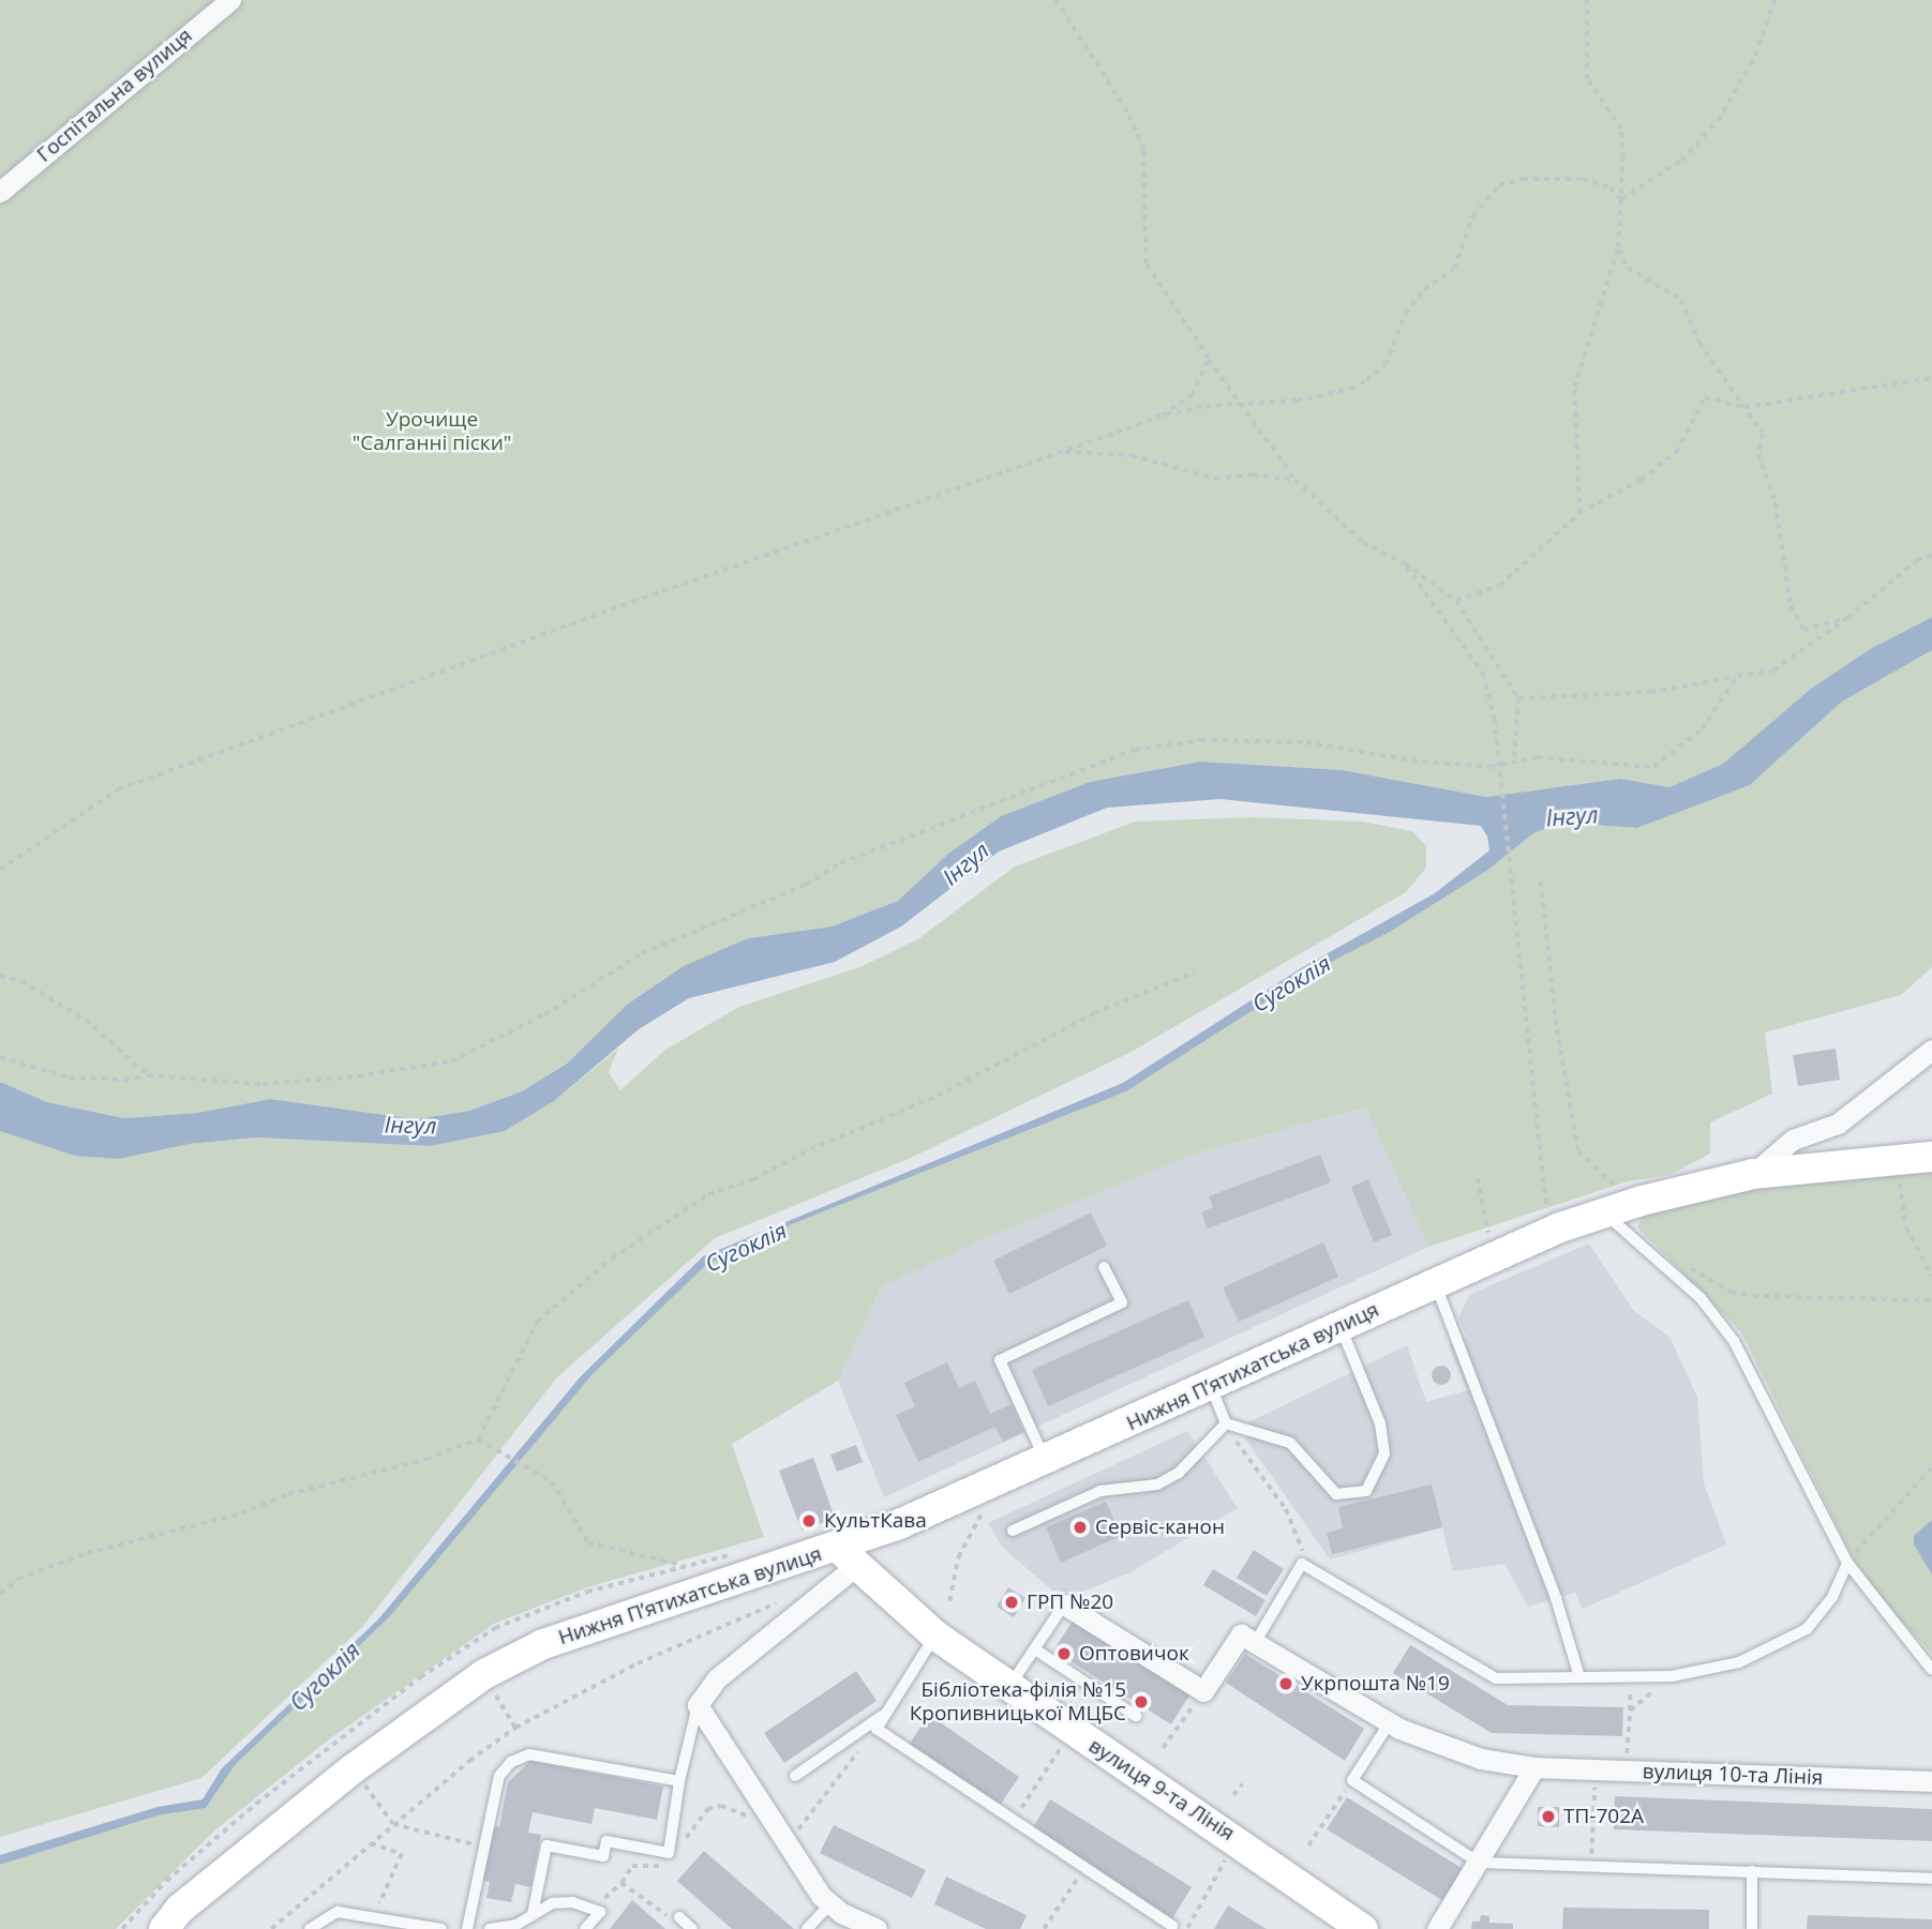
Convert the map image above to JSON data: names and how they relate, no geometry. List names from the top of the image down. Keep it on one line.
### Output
{"streets":{"street":["Госпітальна вулиця","Нижня Пʼятихатська вулиця","вулиця 10-та Лінія","вулиця 9-та Лінія"]},"crossings":[["Нижня Пʼятихатська вулиця","вулиця 9-та Лінія"]],"water":["Інгул","Сугоклія"],"parks":["Урочище \"Салганні піски\""],"places":["КультКава","Сервіс-канон","ГРП №20","Оптовичок","Укрпошта №19","Бібліотека-філія №15 Кропивницької МЦБС","ТП-702А"]}
